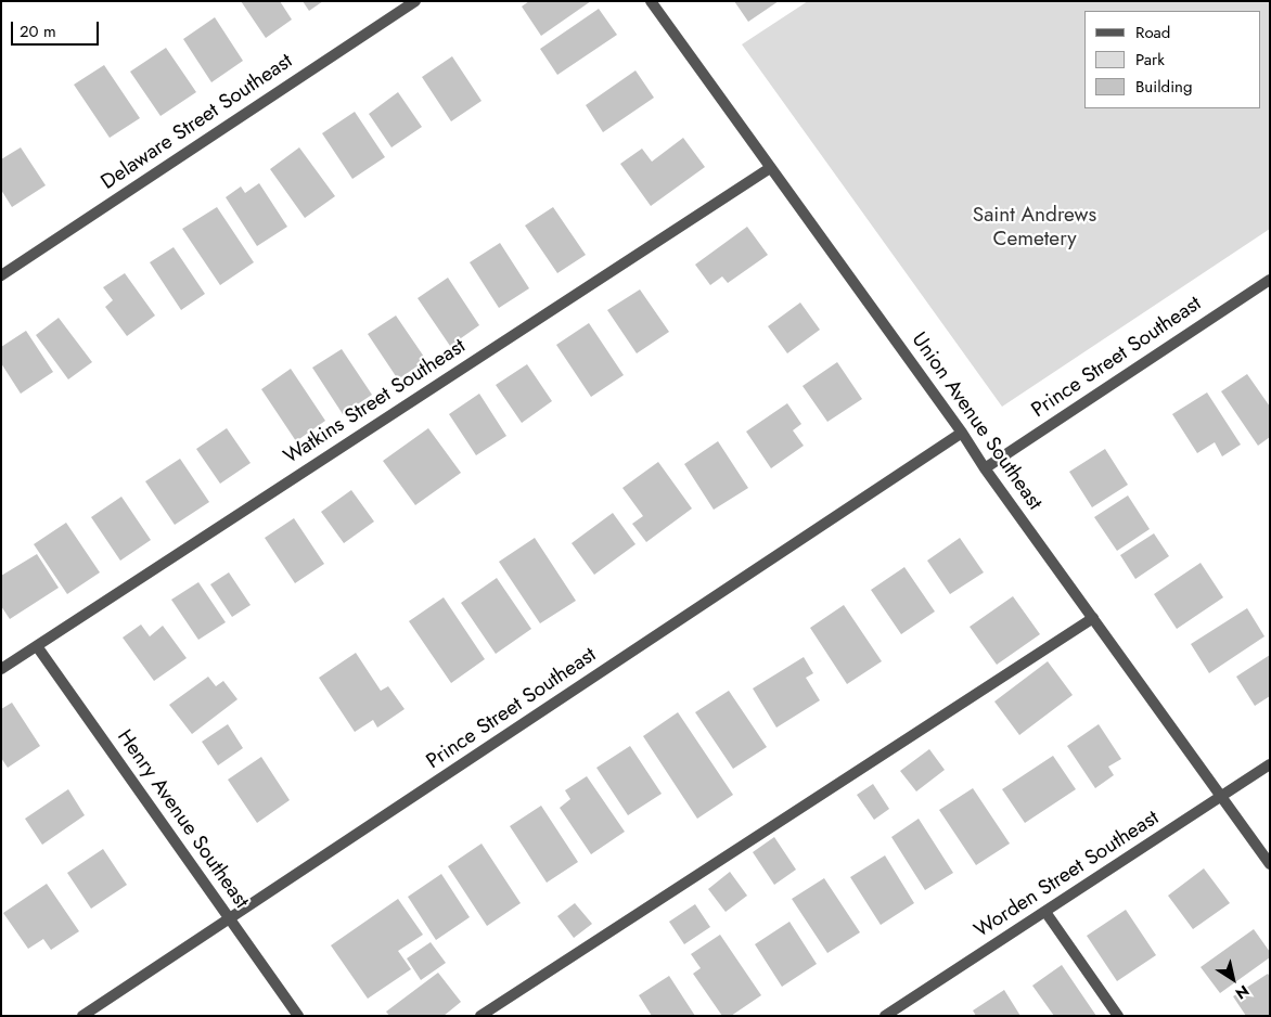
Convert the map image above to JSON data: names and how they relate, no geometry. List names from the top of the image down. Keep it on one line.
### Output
{"streets":{"street":["Delaware Street Southeast","Prince Street Southeast","Watkins Street Southeast","Union Avenue Southeast","Henry Avenue Southeast","Worden Street Southeast"]},"crossings":[["Prince Street Southeast","Union Avenue Southeast"],["Prince Street Southeast","Henry Avenue Southeast"],["Watkins Street Southeast","Union Avenue Southeast"],["Watkins Street Southeast","Henry Avenue Southeast"],["Union Avenue Southeast","Worden Street Southeast"]],"parks":["Saint Andrews Cemetery"],"legend":["Road","Park","Building"],"scale_bar":"20 m","north":"bottom right"}
